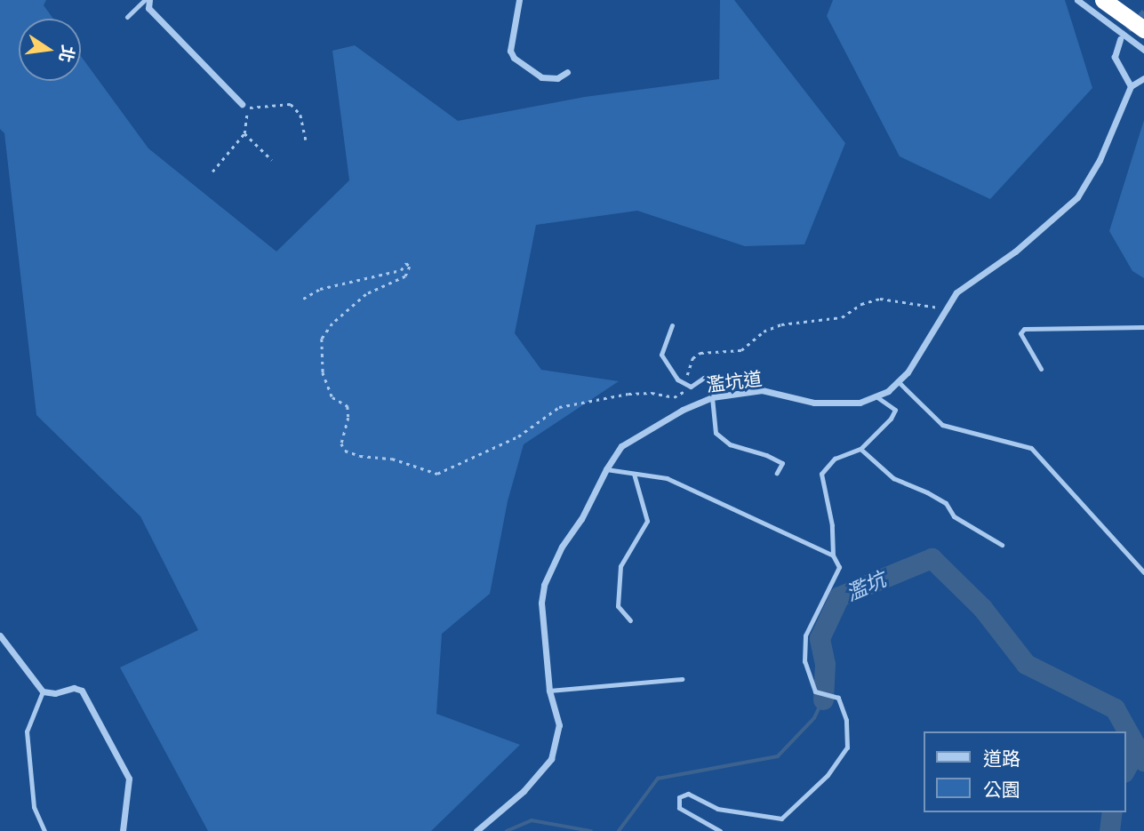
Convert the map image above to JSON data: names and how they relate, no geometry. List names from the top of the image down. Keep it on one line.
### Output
{"streets":{"street":["濫坑道"]},"water":["濫坑"],"legend":["道路","公園"],"north":"right"}
